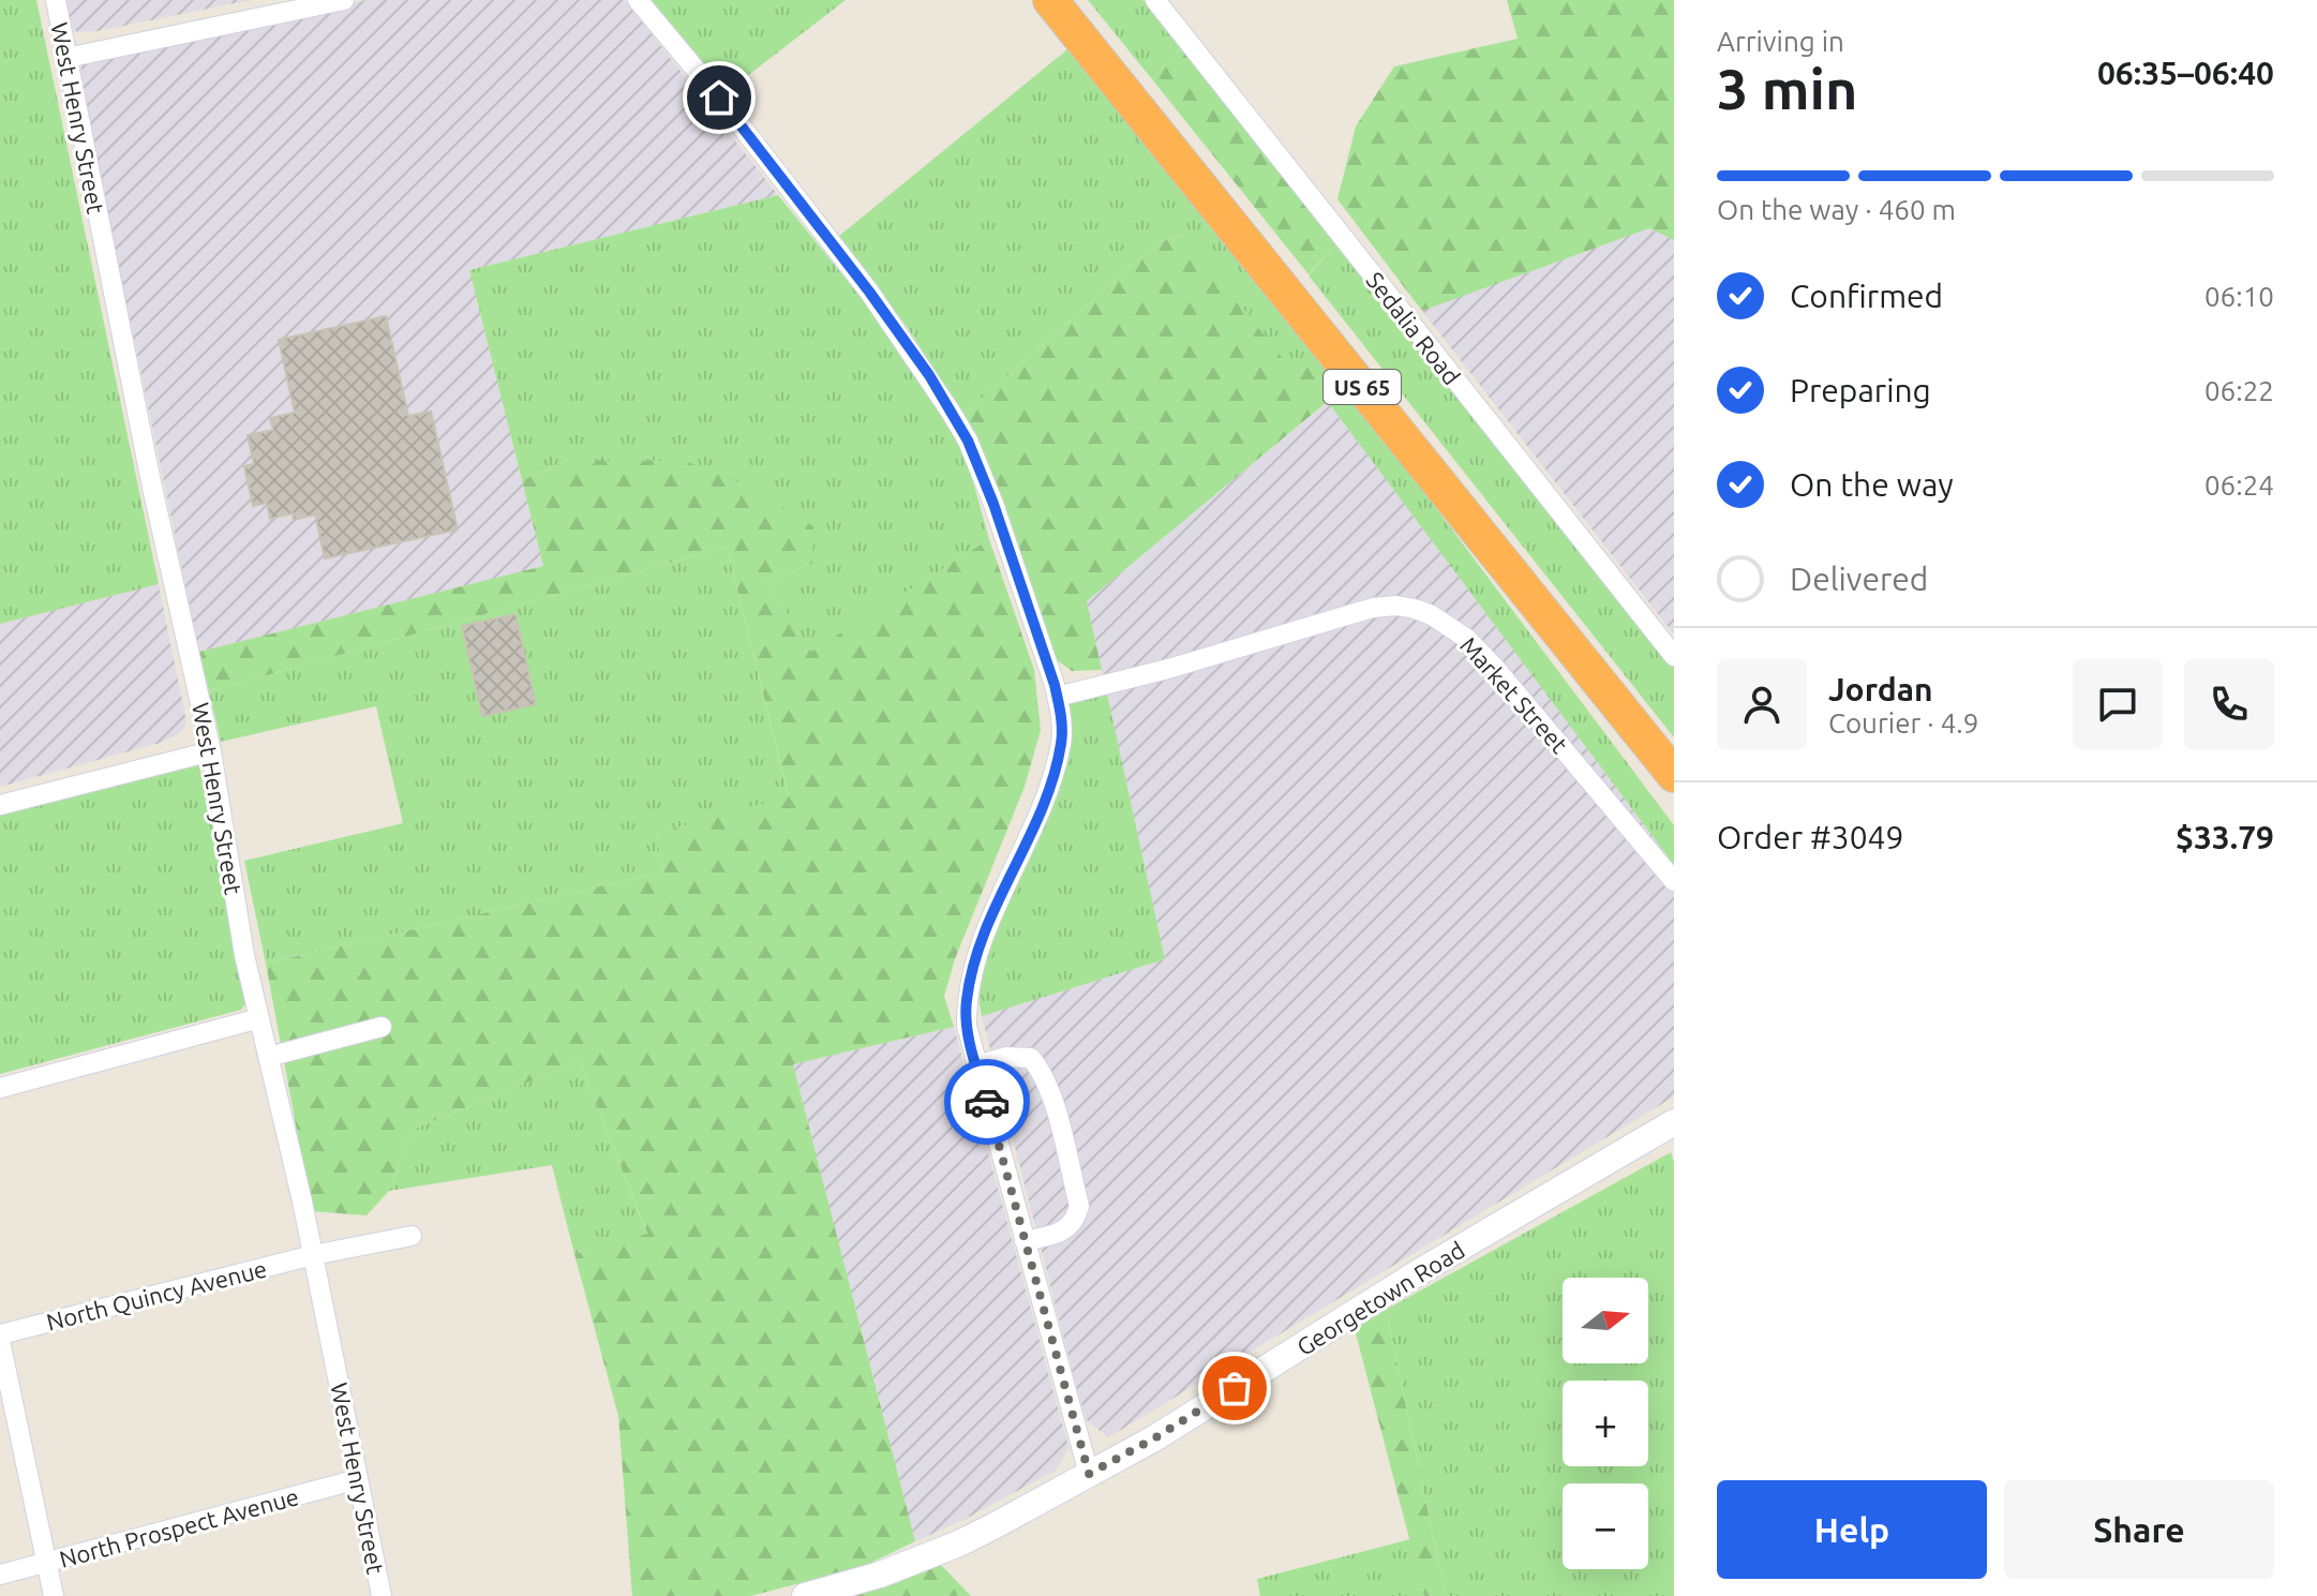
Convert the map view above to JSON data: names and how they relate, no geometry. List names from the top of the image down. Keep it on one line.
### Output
{"streets":{"highway":["US 65"],"street":["West Henry Street","Sedalia Road","Market Street","North Quincy Avenue","Georgetown Road","North Prospect Avenue"]},"crossings":[["West Henry Street","North Quincy Avenue"],["West Henry Street","North Prospect Avenue"]],"north":"right","page":{"heading":["3 min","Arriving in","06:35–06:40"],"panel":["Jordan","Courier · 4.9","Order #3049","$33.79"],"bar":"On the way · 460 m","list":[["Confirmed","06:10"],["Preparing","06:22"],["On the way","06:24"],"Delivered"],"map_buttons":["+","−"],"buttons":["Help","Share"]}}
